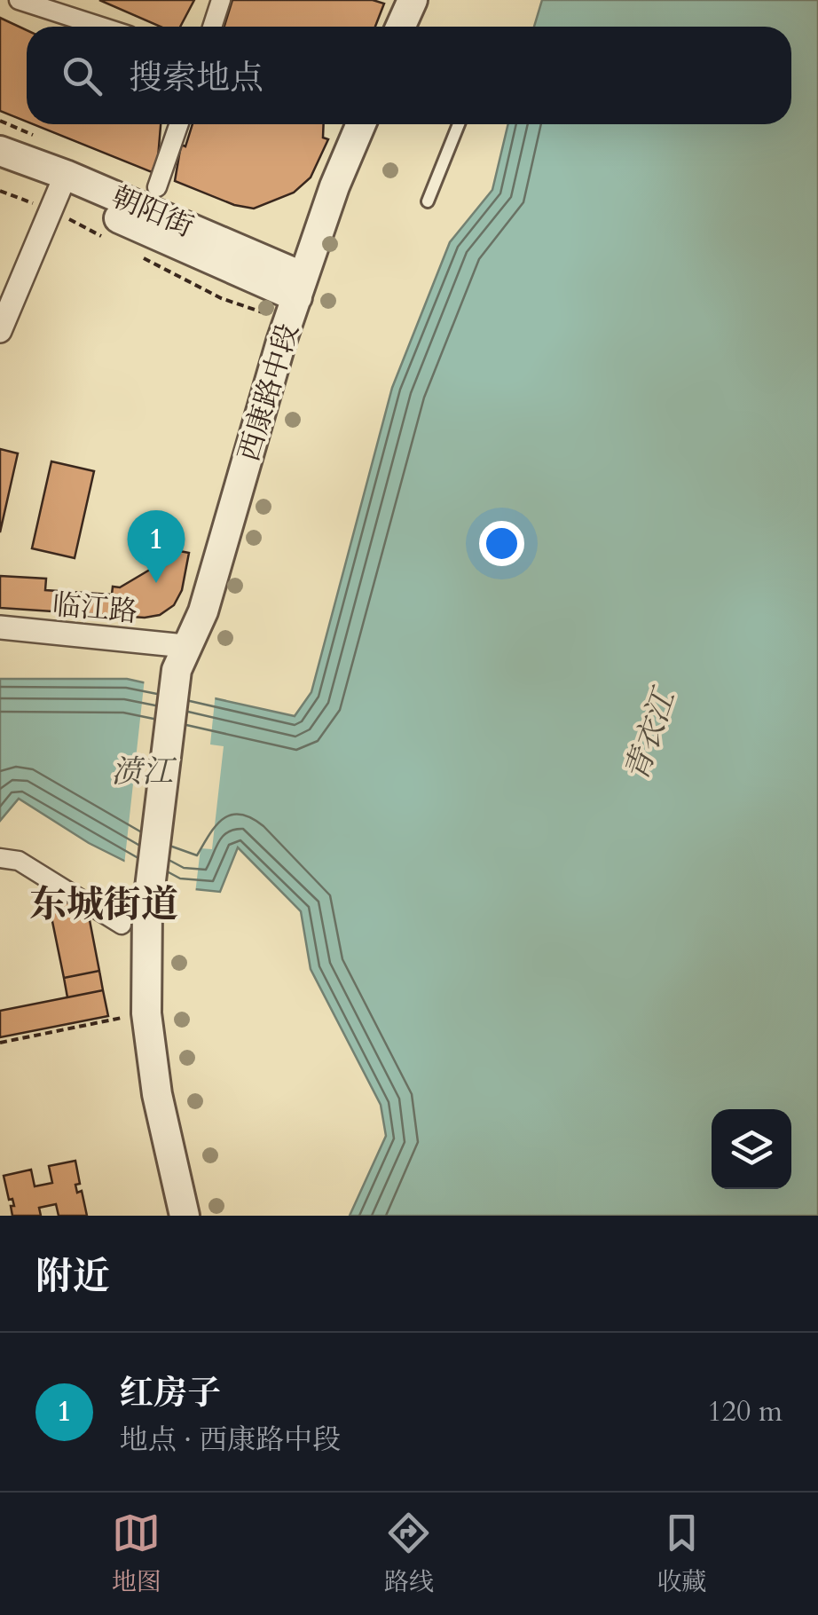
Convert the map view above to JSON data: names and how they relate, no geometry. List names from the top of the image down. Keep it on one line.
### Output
{"streets":{"street":["朝阳街","西康路中段","临江路"]},"crossings":[["朝阳街","西康路中段"],["西康路中段","临江路"]],"districts":["东城街道"],"water":["青衣江","𣸣江"],"page":{"search":"搜索地点","pins":"1","heading":"附近","list":[{"mark":"1","name":"红房子","note":"地点 · 西康路中段","value":"120 m"}],"nav":["地图","路线","收藏"]}}
